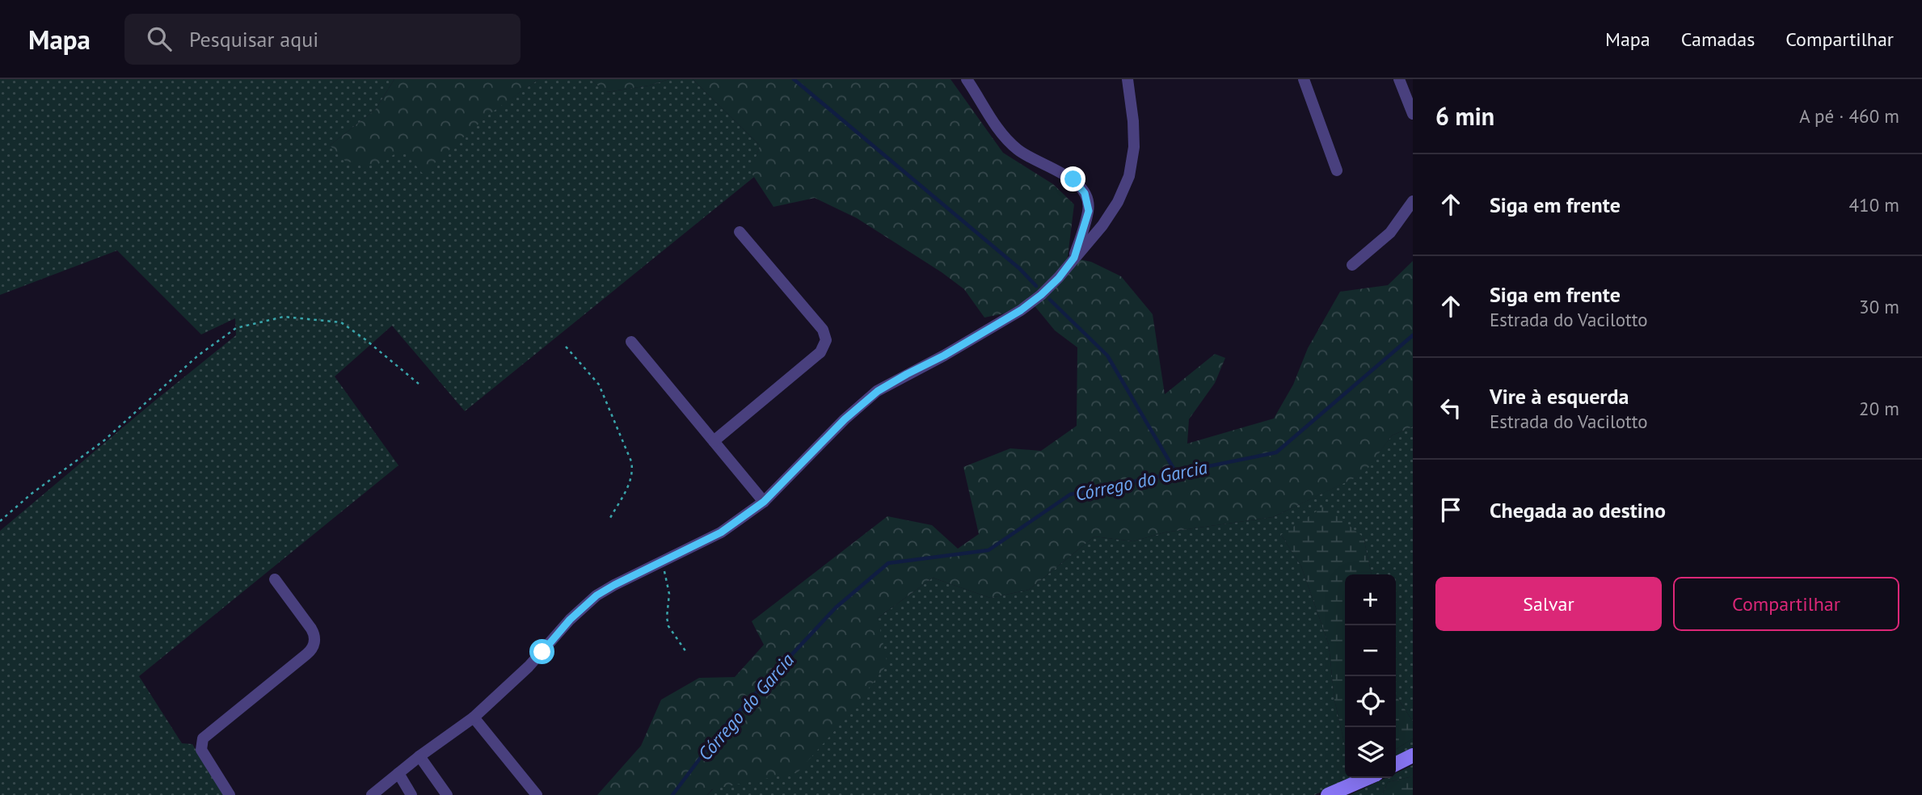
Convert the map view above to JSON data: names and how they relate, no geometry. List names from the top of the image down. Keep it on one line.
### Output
{"water":["Córrego do Garcia"],"page":{"header":"Mapa","search":"Pesquisar aqui","nav":["Mapa","Camadas","Compartilhar"],"heading":["6 min","A pé · 460 m"],"list":[["Siga em frente","410 m"],["Siga em frente","Estrada do Vacilotto","30 m"],["Vire à esquerda","Estrada do Vacilotto","20 m"],"Chegada ao destino"],"buttons":["Salvar","Compartilhar"],"map_buttons":["+","−"]}}
